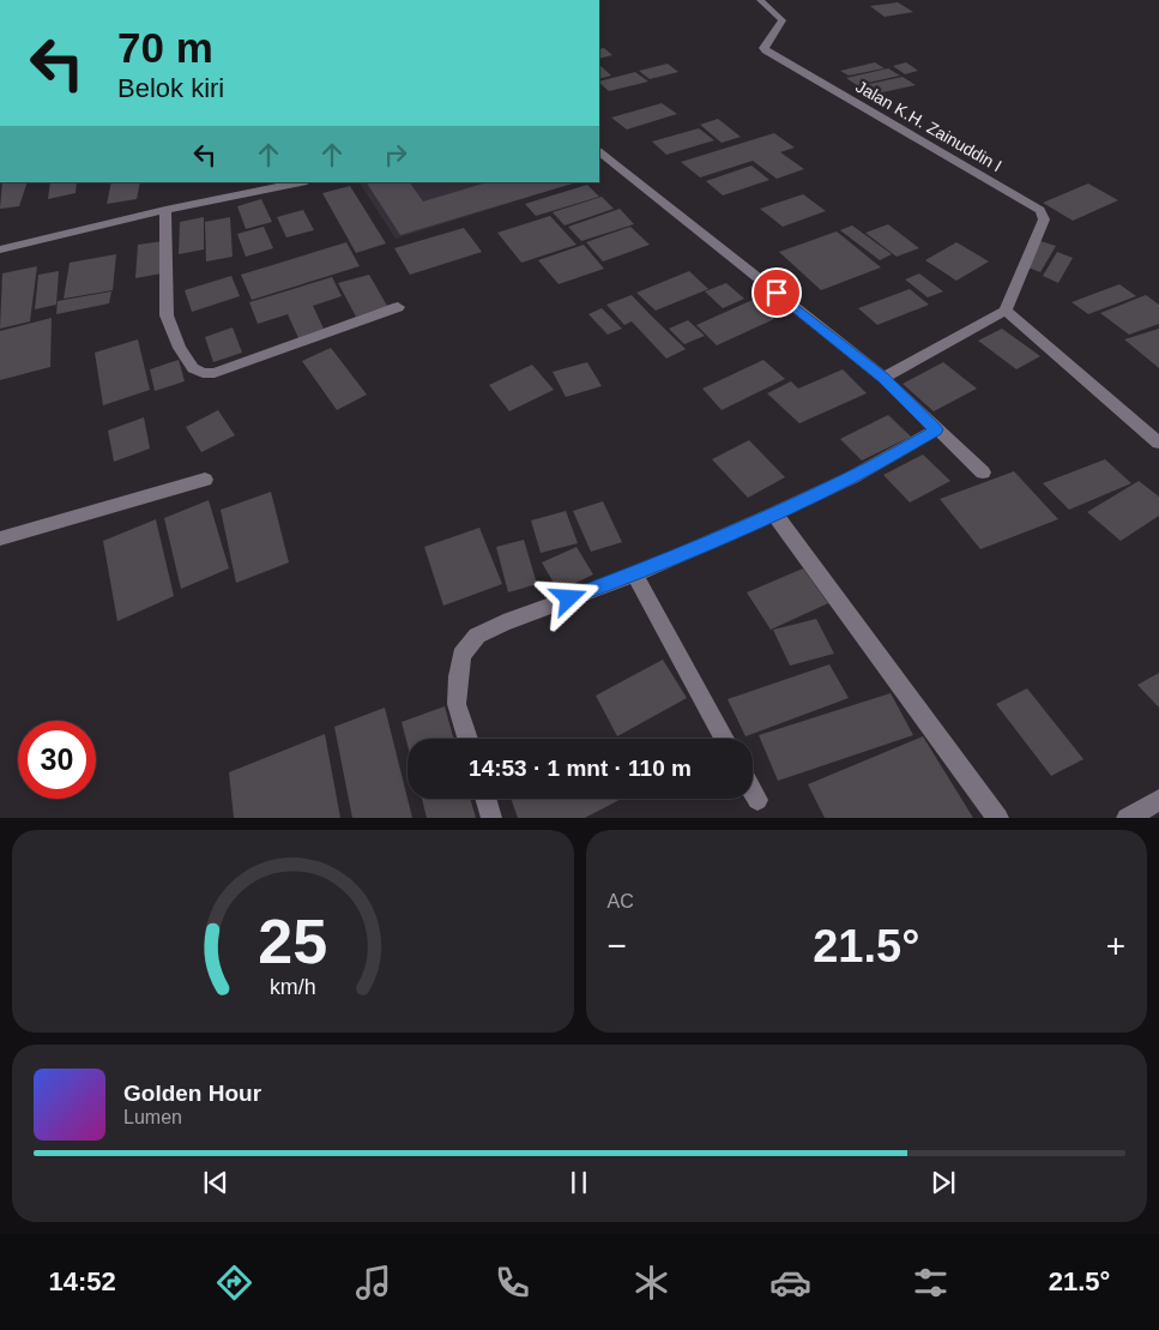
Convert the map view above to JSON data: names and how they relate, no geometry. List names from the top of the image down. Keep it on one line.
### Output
{"streets":{"street":["Jalan K.H. Zainuddin I"]},"page":{"turn":["70 m","Belok kiri"],"limit":"30","trip":"14:53 · 1 mnt · 110 m","tile":"AC","heat":["−","21.5°","+"],"song":["Golden Hour","Lumen"],"tabs":["14:52","21.5°"],"gauge":["25","km/h"]}}
